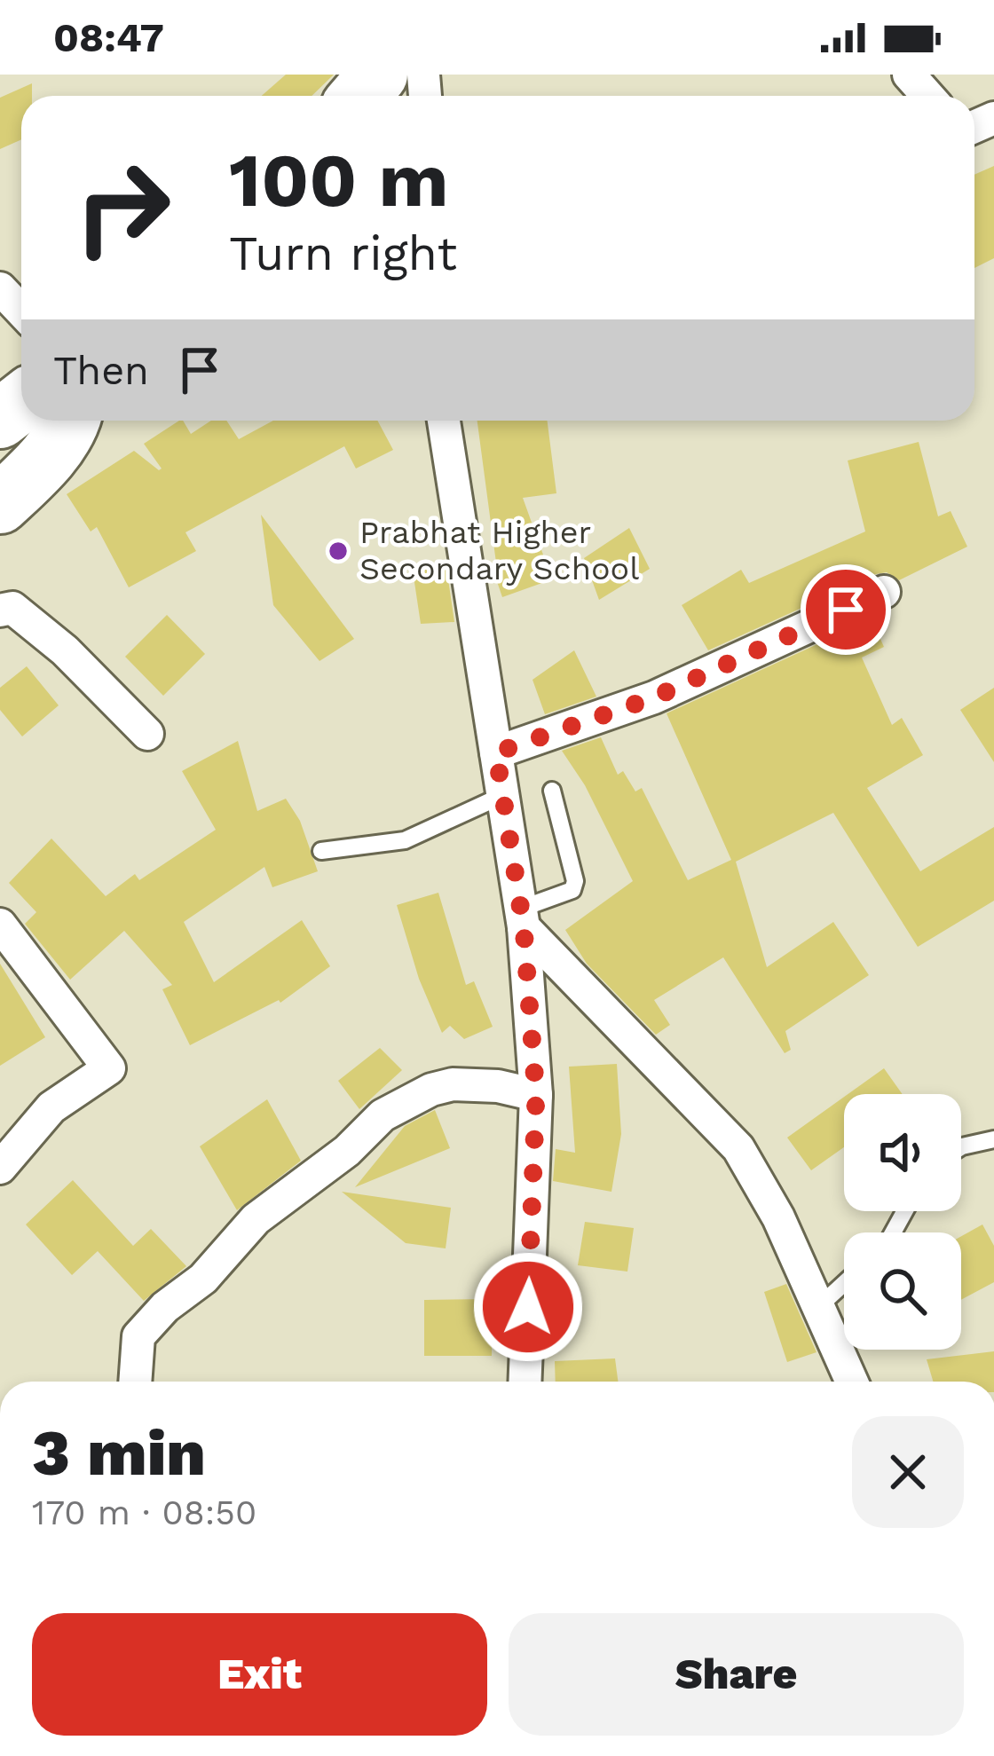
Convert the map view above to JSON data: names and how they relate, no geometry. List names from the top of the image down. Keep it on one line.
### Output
{"places":["Prabhat Higher Secondary School"],"page":{"status":"08:47","turn":["100 m","Turn right"],"then":"Then","heading":["3 min","170 m · 08:50"],"buttons":["Exit","Share"]}}
